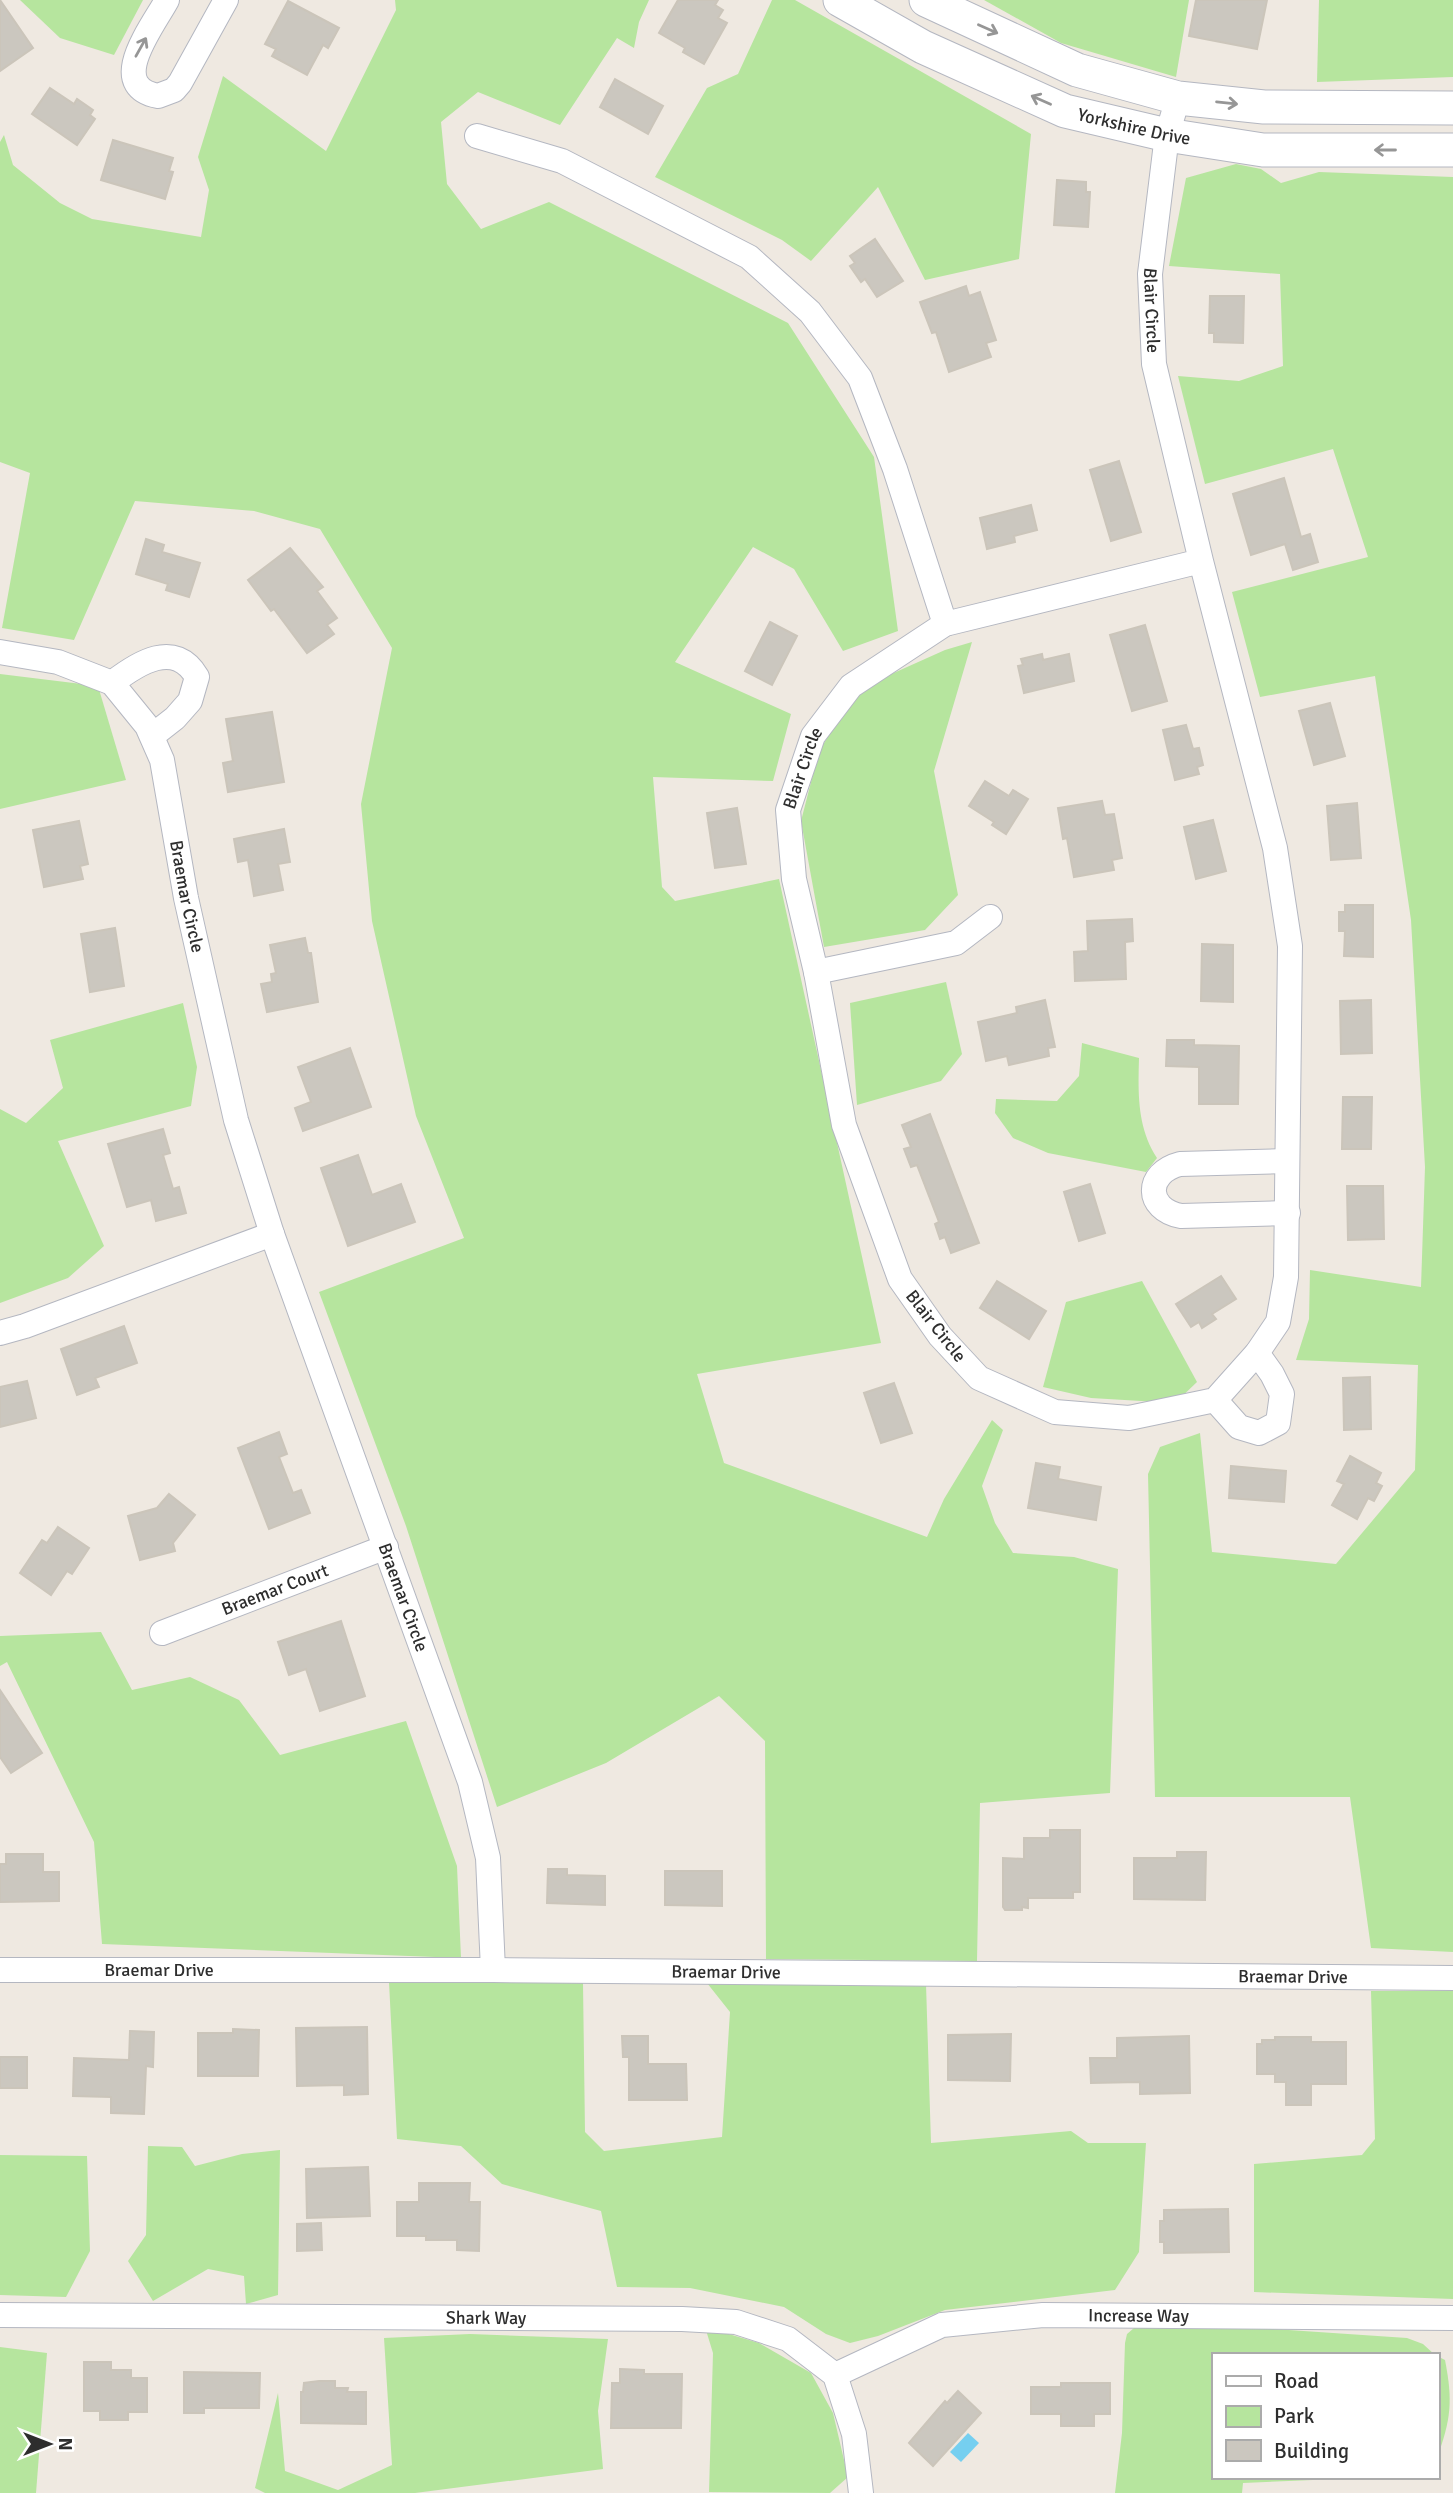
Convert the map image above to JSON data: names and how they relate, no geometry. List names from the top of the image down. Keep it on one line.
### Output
{"streets":{"street":["Yorkshire Drive","Blair Circle","Braemar Circle","Braemar Court","Braemar Drive","Increase Way","Shark Way"]},"crossings":[["Yorkshire Drive","Blair Circle"],["Braemar Circle","Braemar Court"],["Braemar Circle","Braemar Drive"],["Increase Way","Shark Way"]],"legend":["Road","Park","Building"],"north":"right"}
